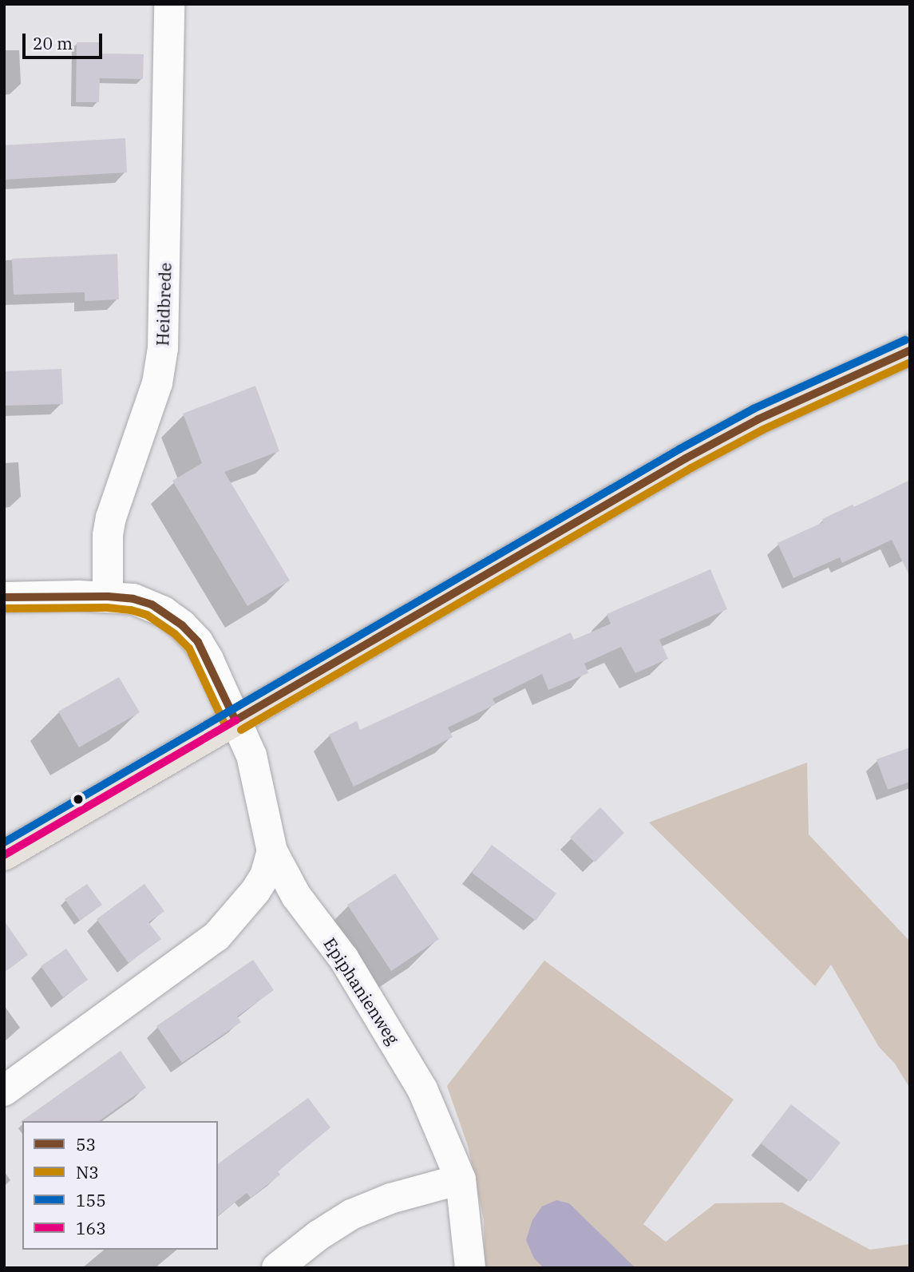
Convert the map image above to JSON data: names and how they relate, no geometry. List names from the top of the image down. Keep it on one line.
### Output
{"streets":{"street":["Heidbrede","Epiphanienweg"]},"crossings":[["Heidbrede","Epiphanienweg"]],"lines":["transit line 155","transit line 53","transit line N3","transit line 163"],"legend":["53","N3","155","163"],"scale_bar":"20 m"}
